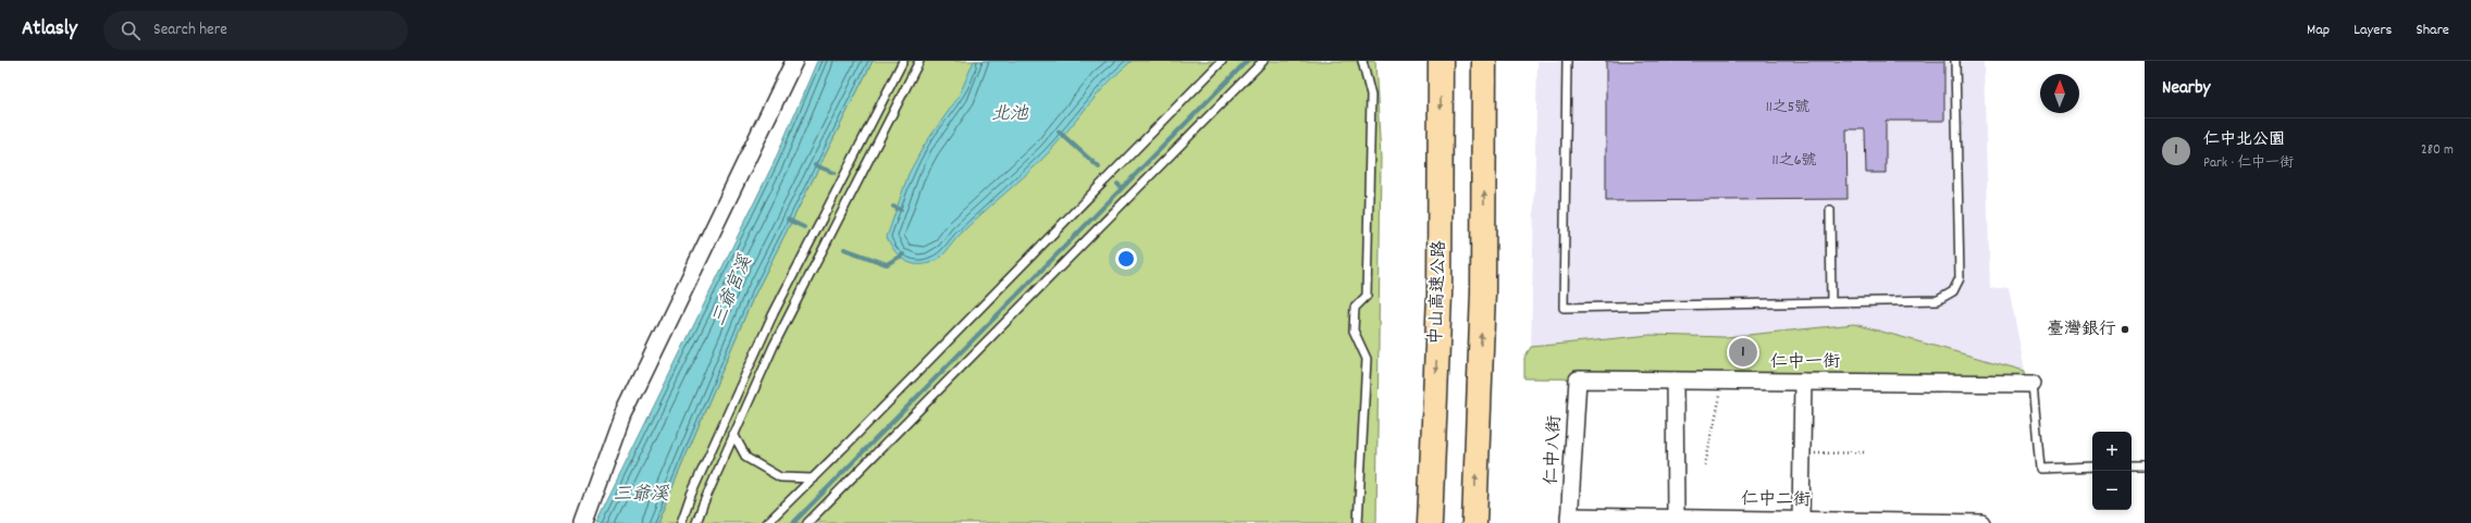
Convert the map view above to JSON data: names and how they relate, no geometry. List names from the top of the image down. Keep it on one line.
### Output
{"streets":{"highway":["中山高速公路"],"street":["仁中一街","仁中八街","仁中二街"]},"crossings":[["仁中一街","仁中八街"],["仁中八街","仁中二街"]],"water":["北池","三爺宮溪","三爺溪"],"places":["臺灣銀行"],"house_numbers":["11之5號","11之6號"],"north":"top","page":{"header":"Atlasly","search":"Search here","nav":["Map","Layers","Share"],"heading":"Nearby","list":[{"mark":"1","name":"仁中北公園","note":"Park · 仁中一街","value":"280 m"}],"pins":"1","map_buttons":["+","−"]}}
